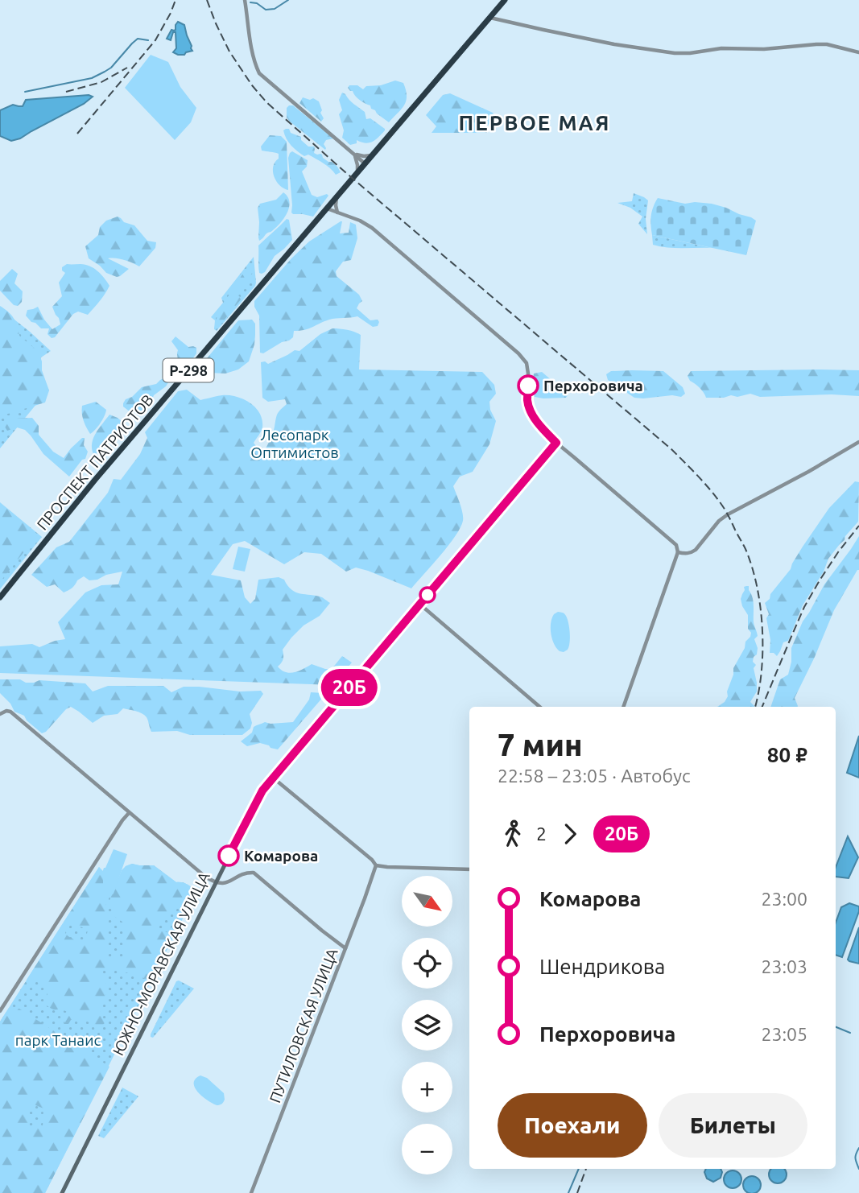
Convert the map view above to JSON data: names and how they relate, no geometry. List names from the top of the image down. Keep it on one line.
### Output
{"streets":{"highway":["Р-298","ПРОСПЕКТ ПАТРИОТОВ"],"main road":["ЮЖНО-МОРАВСКАЯ УЛИЦА"],"street":["ПУТИЛОВСКАЯ УЛИЦА"]},"crossings":[["Р-298","ПРОСПЕКТ ПАТРИОТОВ"]],"districts":["ПЕРВОЕ МАЯ"],"parks":["Лесопарк Оптимистов","парк Танаис"],"places":["Перхоровича","Комарова"],"lines":["bus line 20Б"],"north":"bottom right","page":{"on_map":"20Б","heading":["7 мин","22:58 – 23:05 · Автобус","80 ₽"],"legs":["2","20Б"],"list":[{"name":"Комарова","value":"23:00"},{"name":"Шендрикова","value":"23:03"},{"name":"Перхоровича","value":"23:05"}],"map_buttons":["+","−"],"buttons":["Поехали","Билеты"]}}
